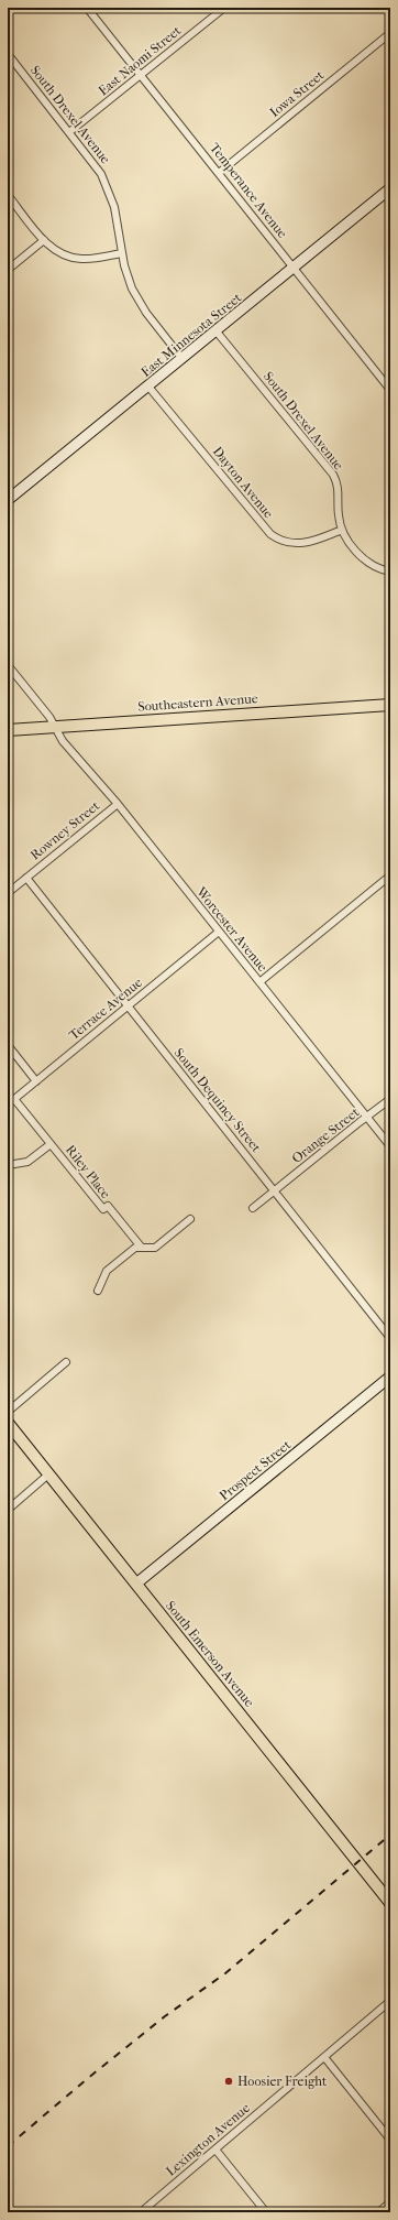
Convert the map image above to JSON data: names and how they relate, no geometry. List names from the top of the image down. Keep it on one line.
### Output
{"streets":{"main road":["Southeastern Avenue","South Emerson Avenue"],"street":["East Naomi Street","Iowa Street","South Drexel Avenue","Temperance Avenue","East Minnesota Street","Dayton Avenue","Rowney Street","Worcester Avenue","Terrace Avenue","South Dequincy Street","Orange Street","Riley Place","Prospect Street","Lexington Avenue"]},"crossings":[["East Naomi Street","South Drexel Avenue"],["East Naomi Street","Temperance Avenue"],["Iowa Street","Temperance Avenue"],["South Drexel Avenue","East Minnesota Street"],["South Drexel Avenue","Dayton Avenue"],["Temperance Avenue","East Minnesota Street"],["East Minnesota Street","Dayton Avenue"],["Southeastern Avenue","Worcester Avenue"],["Rowney Street","Worcester Avenue"],["Rowney Street","South Dequincy Street"],["Worcester Avenue","Terrace Avenue"],["Worcester Avenue","Orange Street"],["Terrace Avenue","South Dequincy Street"],["Terrace Avenue","Riley Place"],["South Dequincy Street","Orange Street"],["Prospect Street","South Emerson Avenue"]],"places":["Hoosier Freight"]}
